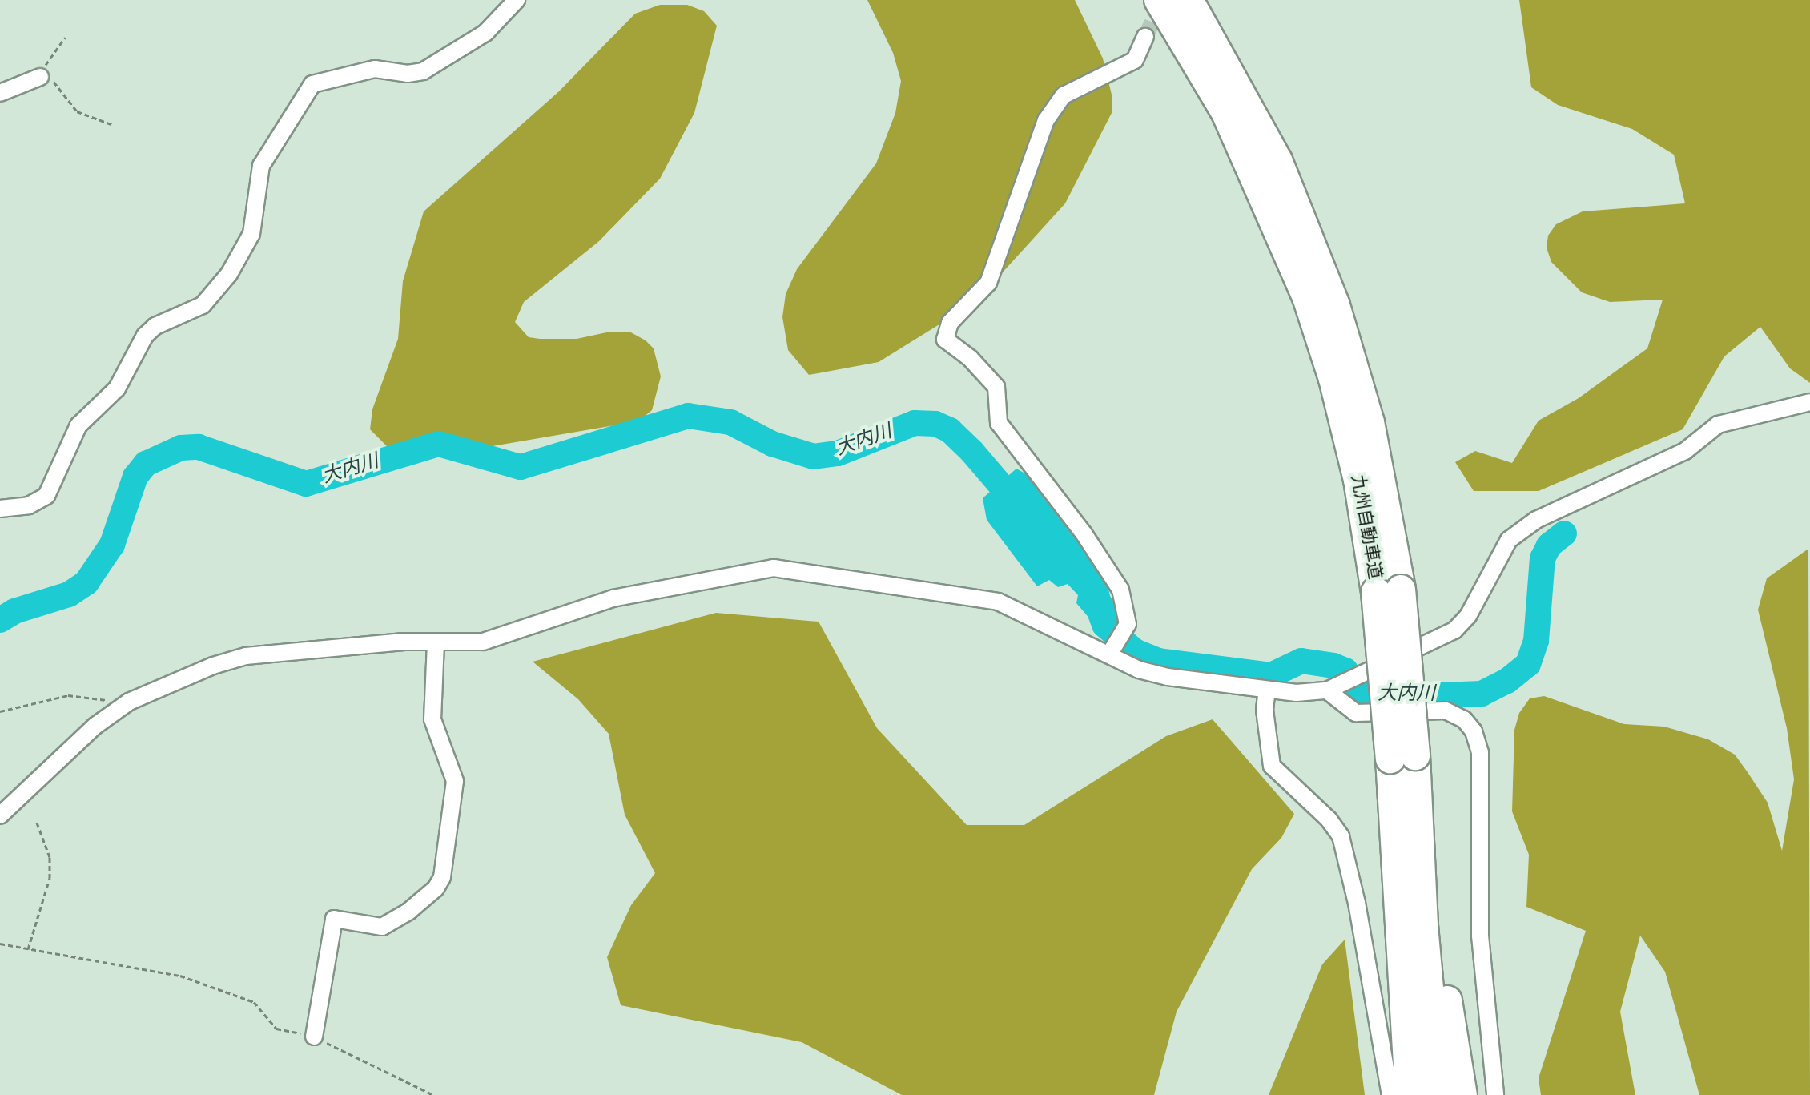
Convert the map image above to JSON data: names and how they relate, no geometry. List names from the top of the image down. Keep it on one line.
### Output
{"streets":{"highway":["九州自動車道"]},"water":["大内川"]}
